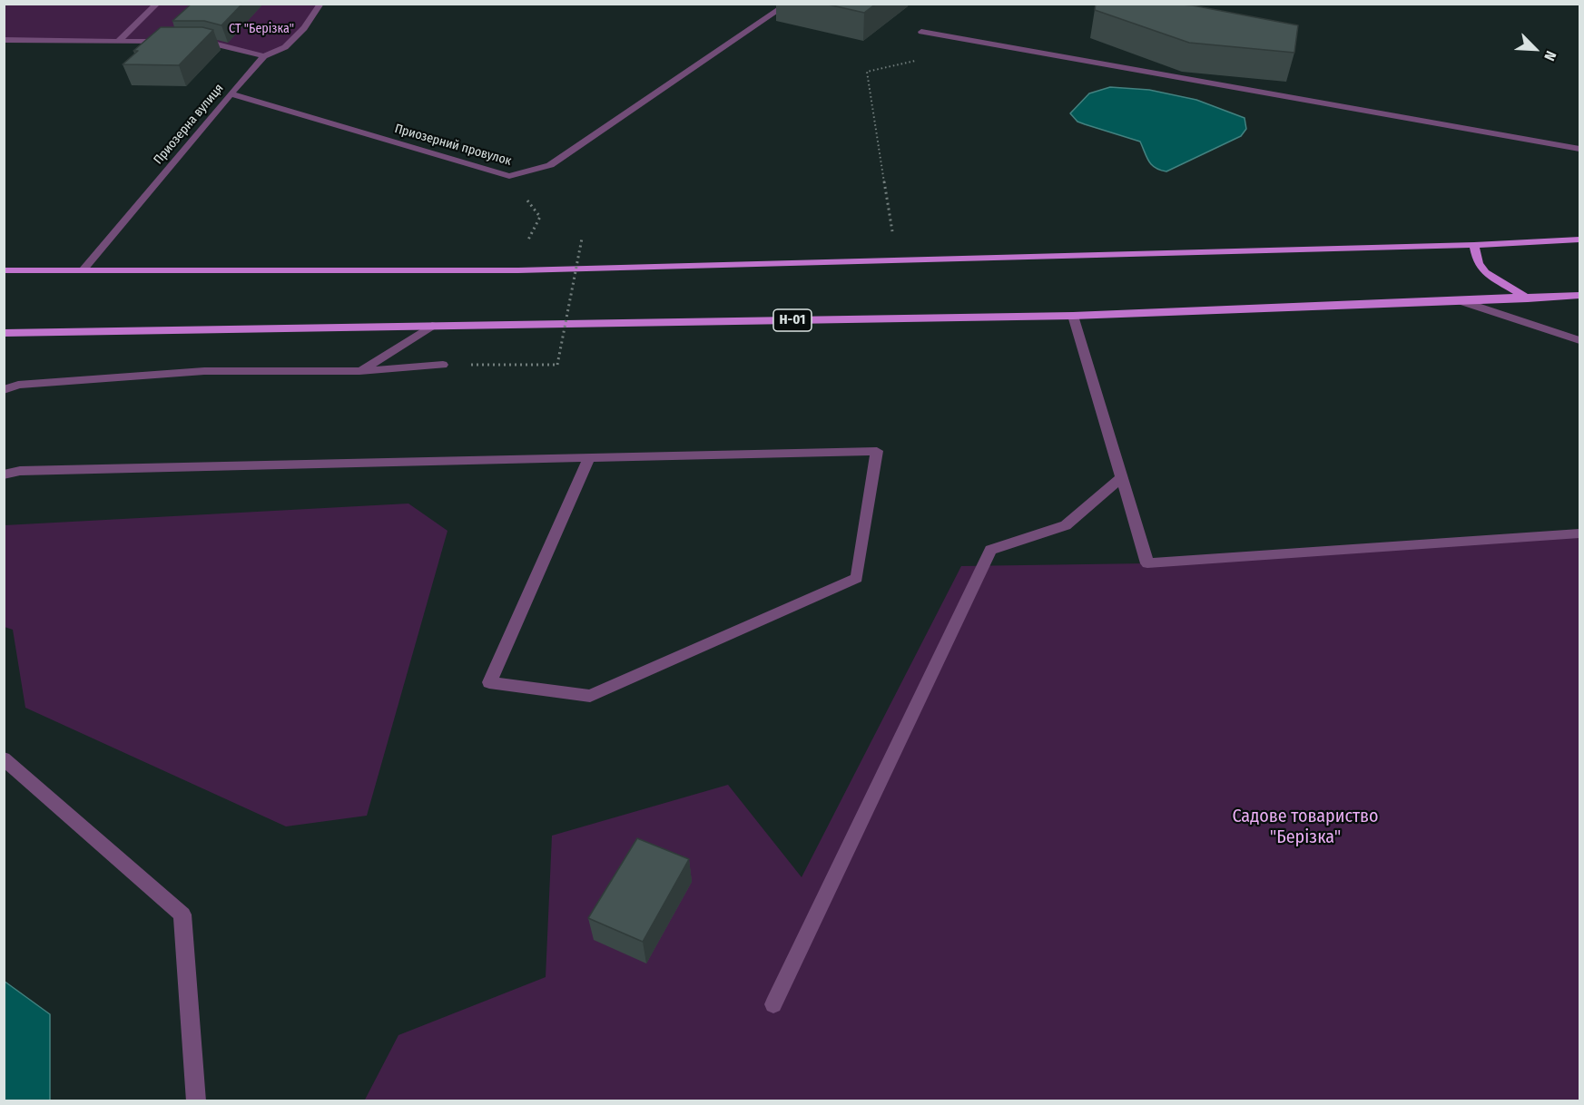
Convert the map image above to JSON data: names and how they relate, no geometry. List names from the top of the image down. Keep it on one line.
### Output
{"streets":{"main road":["Н-01"],"street":["Приозерна вулиця","Приозерний провулок"]},"crossings":[["Приозерна вулиця","Приозерний провулок"]],"parks":["СТ \"Берізка\"","Садове товариство \"Берізка\""],"north":"bottom right"}
